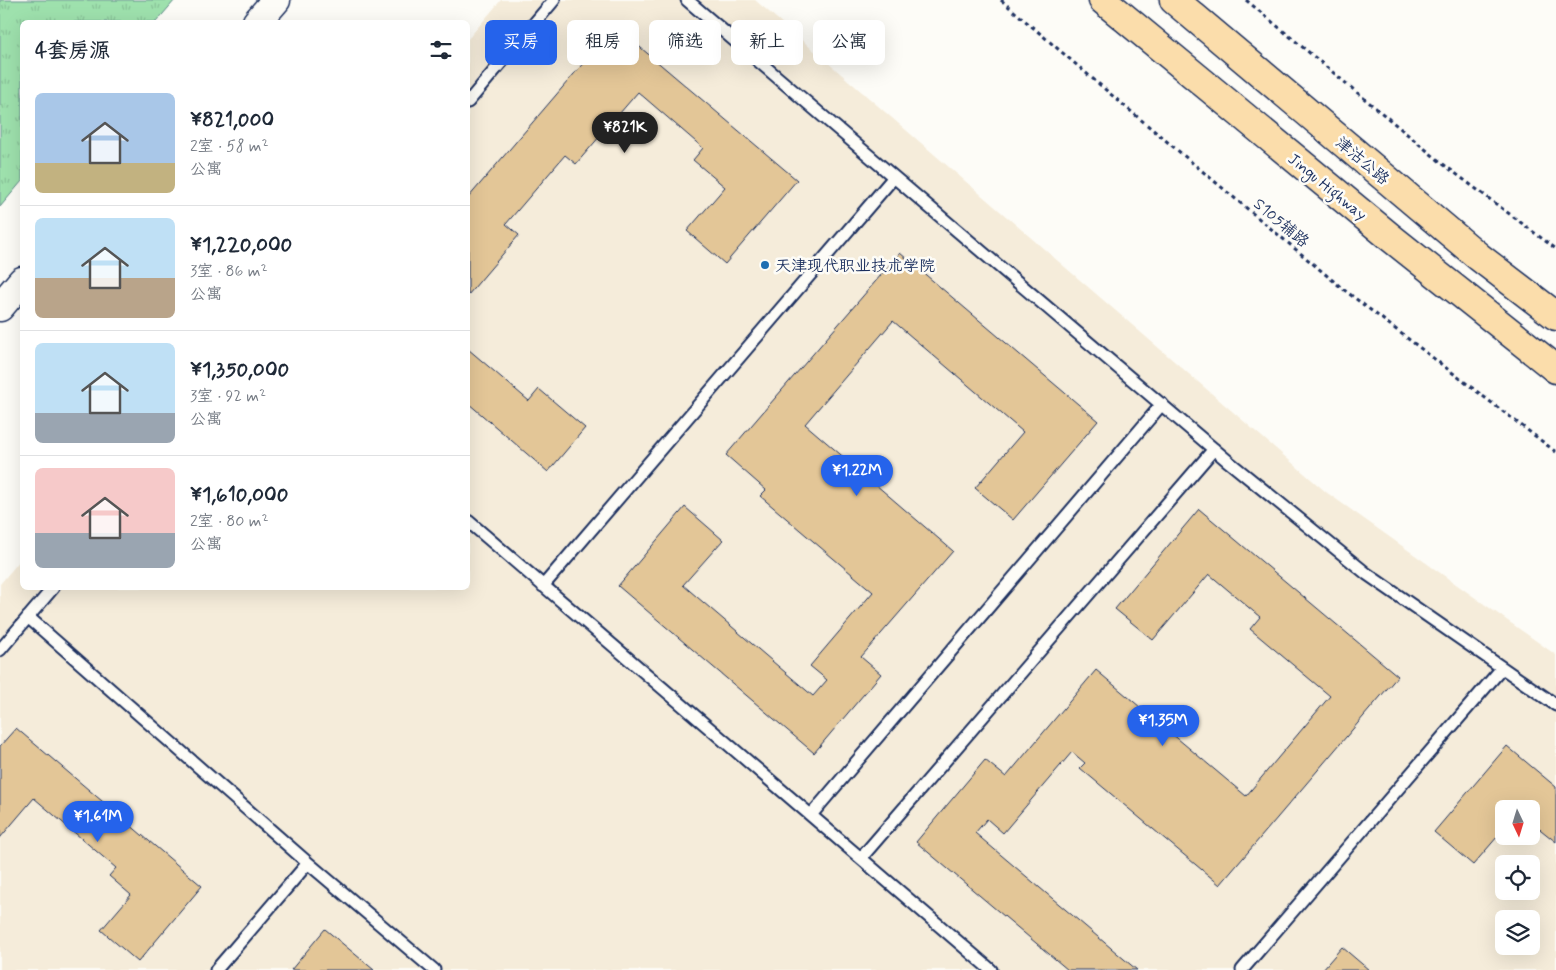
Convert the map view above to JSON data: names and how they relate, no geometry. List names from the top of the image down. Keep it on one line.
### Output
{"streets":{"main road":["津沽公路","Jingu Highway"],"path":["S105辅路"]},"places":["天津现代职业技术学院"],"north":"bottom","page":{"chip":["买房","租房","筛选","新上","公寓"],"heading":"4套房源","list":[{"name":"¥821,000","note":"2室 · 58 m² · 公寓"},{"name":"¥1,220,000","note":"3室 · 86 m² · 公寓"},{"name":"¥1,350,000","note":"3室 · 92 m² · 公寓"},{"name":"¥1,610,000","note":"2室 · 80 m² · 公寓"}],"price":["¥821K","¥1.22M","¥1.35M","¥1.61M"]}}
